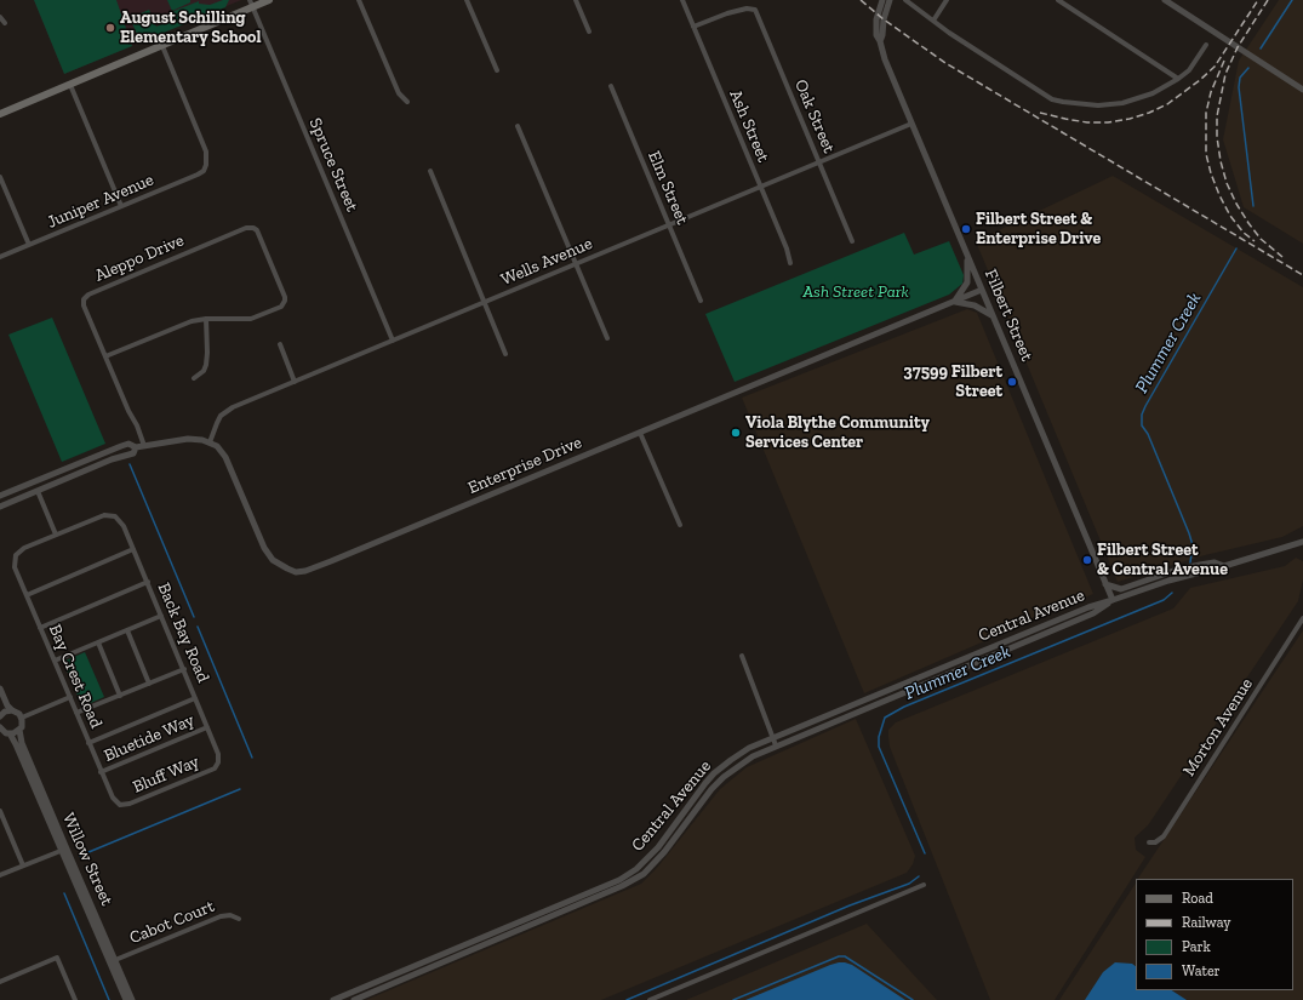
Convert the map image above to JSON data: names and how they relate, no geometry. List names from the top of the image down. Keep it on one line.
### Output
{"streets":{"street":["Oak Street","Ash Street","Spruce Street","Elm Street","Juniper Avenue","Aleppo Drive","Wells Avenue","Filbert Street","Enterprise Drive","Central Avenue","Back Bay Road","Bay Crest Road","Morton Avenue","Bluetide Way","Bluff Way","Willow Street","Cabot Court"]},"crossings":[["Oak Street","Ash Street"],["Oak Street","Wells Avenue"],["Ash Street","Wells Avenue"],["Spruce Street","Wells Avenue"],["Elm Street","Wells Avenue"],["Wells Avenue","Filbert Street"],["Wells Avenue","Enterprise Drive"],["Filbert Street","Enterprise Drive"],["Filbert Street","Central Avenue"],["Back Bay Road","Bay Crest Road"],["Back Bay Road","Bluetide Way"],["Back Bay Road","Bluff Way"],["Bay Crest Road","Bluetide Way"],["Bay Crest Road","Bluff Way"],["Willow Street","Cabot Court"]],"water":["Plummer Creek"],"parks":["Ash Street Park"],"places":["August Schilling Elementary School","Filbert Street & Enterprise Drive","37599 Filbert Street","Viola Blythe Community Services Center","Filbert Street & Central Avenue"],"legend":["Road","Railway","Park","Water"]}
